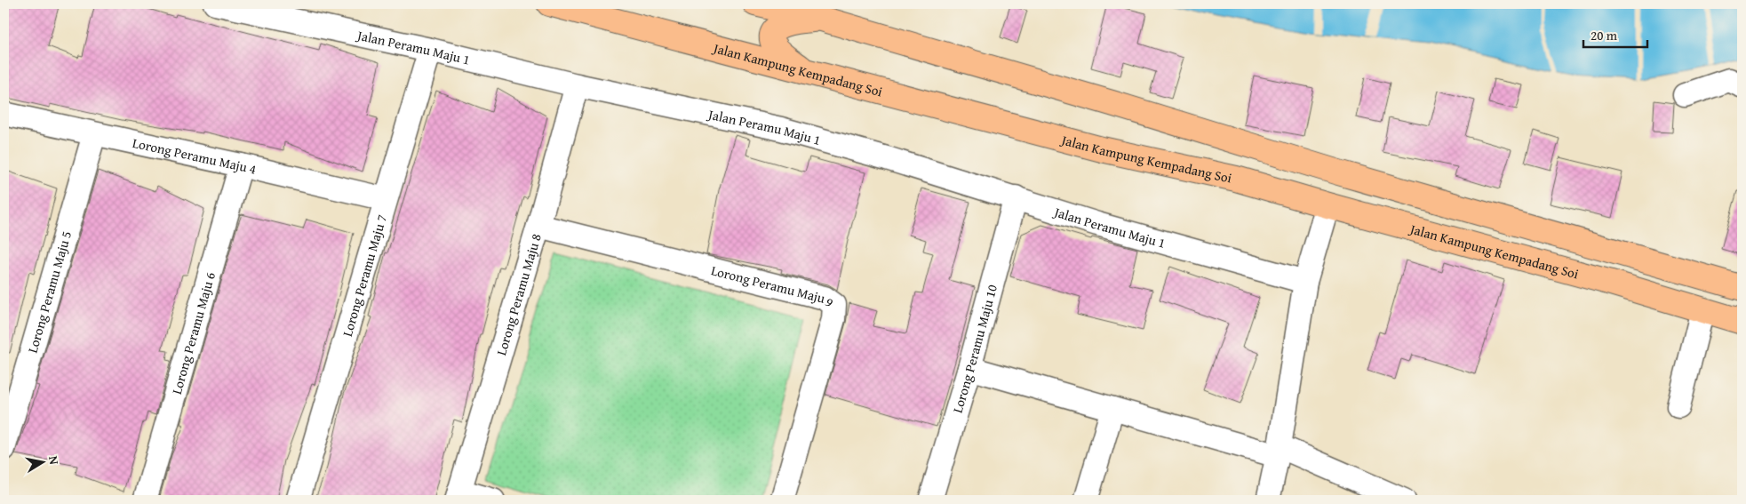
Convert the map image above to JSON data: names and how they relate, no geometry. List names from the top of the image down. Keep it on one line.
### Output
{"streets":{"highway":["Jalan Kampung Kempadang Soi"],"street":["Jalan Peramu Maju 1","Lorong Peramu Maju 4","Lorong Peramu Maju 7","Lorong Peramu Maju 9","Lorong Peramu Maju 5","Lorong Peramu Maju 8","Lorong Peramu Maju 6","Lorong Peramu Maju 10"]},"crossings":[["Jalan Peramu Maju 1","Lorong Peramu Maju 7"],["Jalan Peramu Maju 1","Lorong Peramu Maju 8"],["Jalan Peramu Maju 1","Lorong Peramu Maju 10"],["Lorong Peramu Maju 4","Lorong Peramu Maju 7"],["Lorong Peramu Maju 4","Lorong Peramu Maju 5"],["Lorong Peramu Maju 4","Lorong Peramu Maju 6"],["Lorong Peramu Maju 9","Lorong Peramu Maju 8"]],"scale_bar":"20 m","north":"right"}
